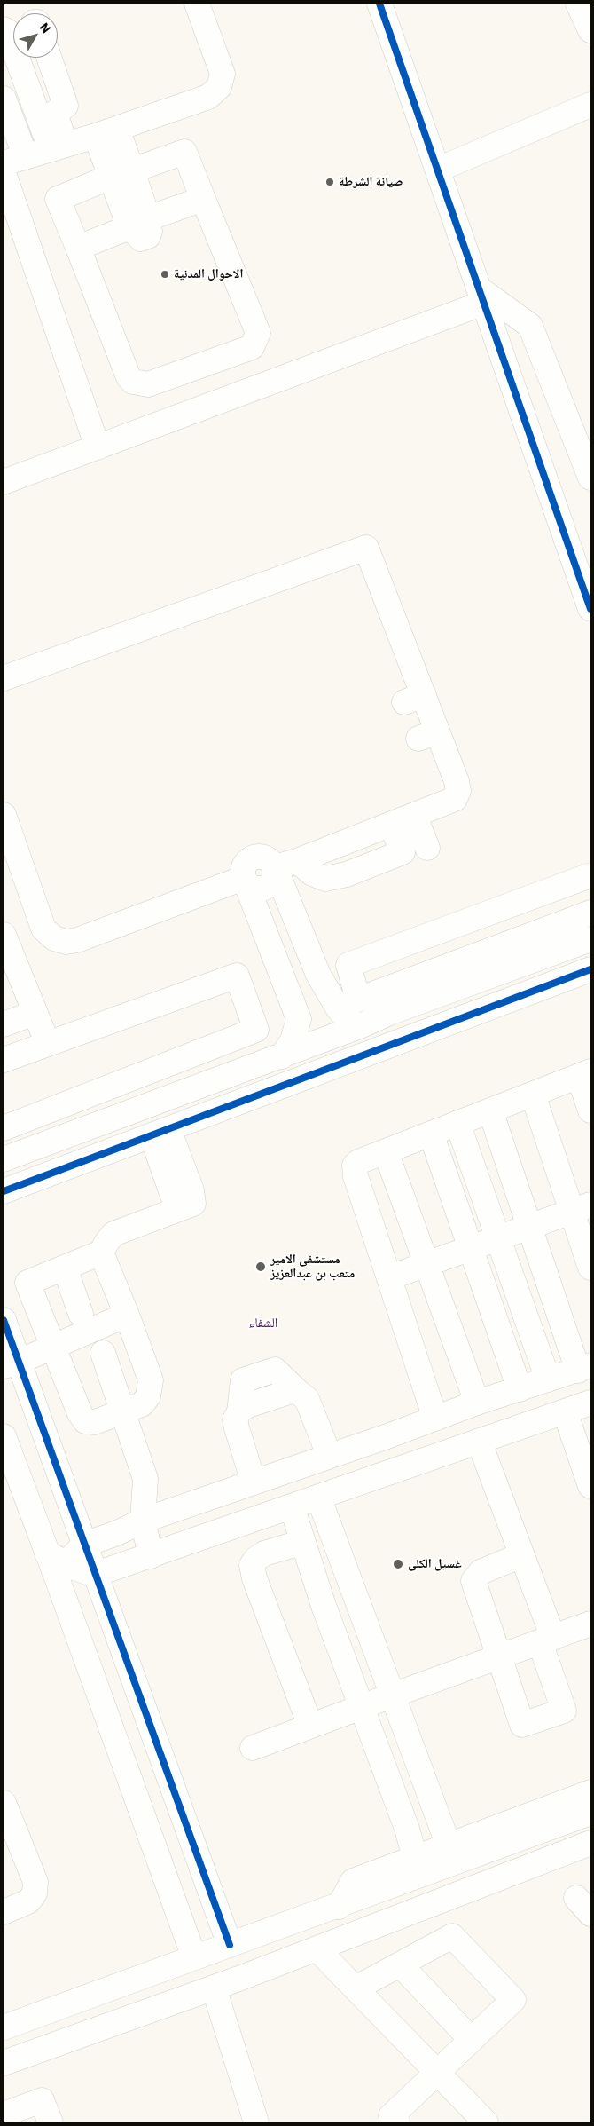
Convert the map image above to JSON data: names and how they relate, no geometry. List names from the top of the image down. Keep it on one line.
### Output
{"districts":["الشفاء"],"places":["صيانة الشرطة","الاحوال المدنية","مستشفى الامير متعب بن عبدالعزيز","غسيل الكلى"],"north":"top right"}
